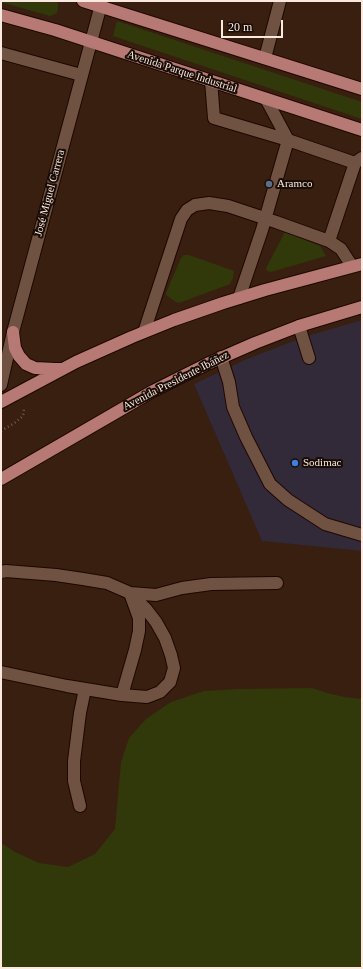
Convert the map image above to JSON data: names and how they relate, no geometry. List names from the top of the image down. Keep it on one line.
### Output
{"streets":{"main road":["Avenida Parque Industrial","Avenida Presidente Ibáñez"],"street":["José Miguel Carrera"]},"crossings":[["Avenida Parque Industrial","José Miguel Carrera"]],"places":["Aramco","Sodimac"],"scale_bar":"20 m"}
